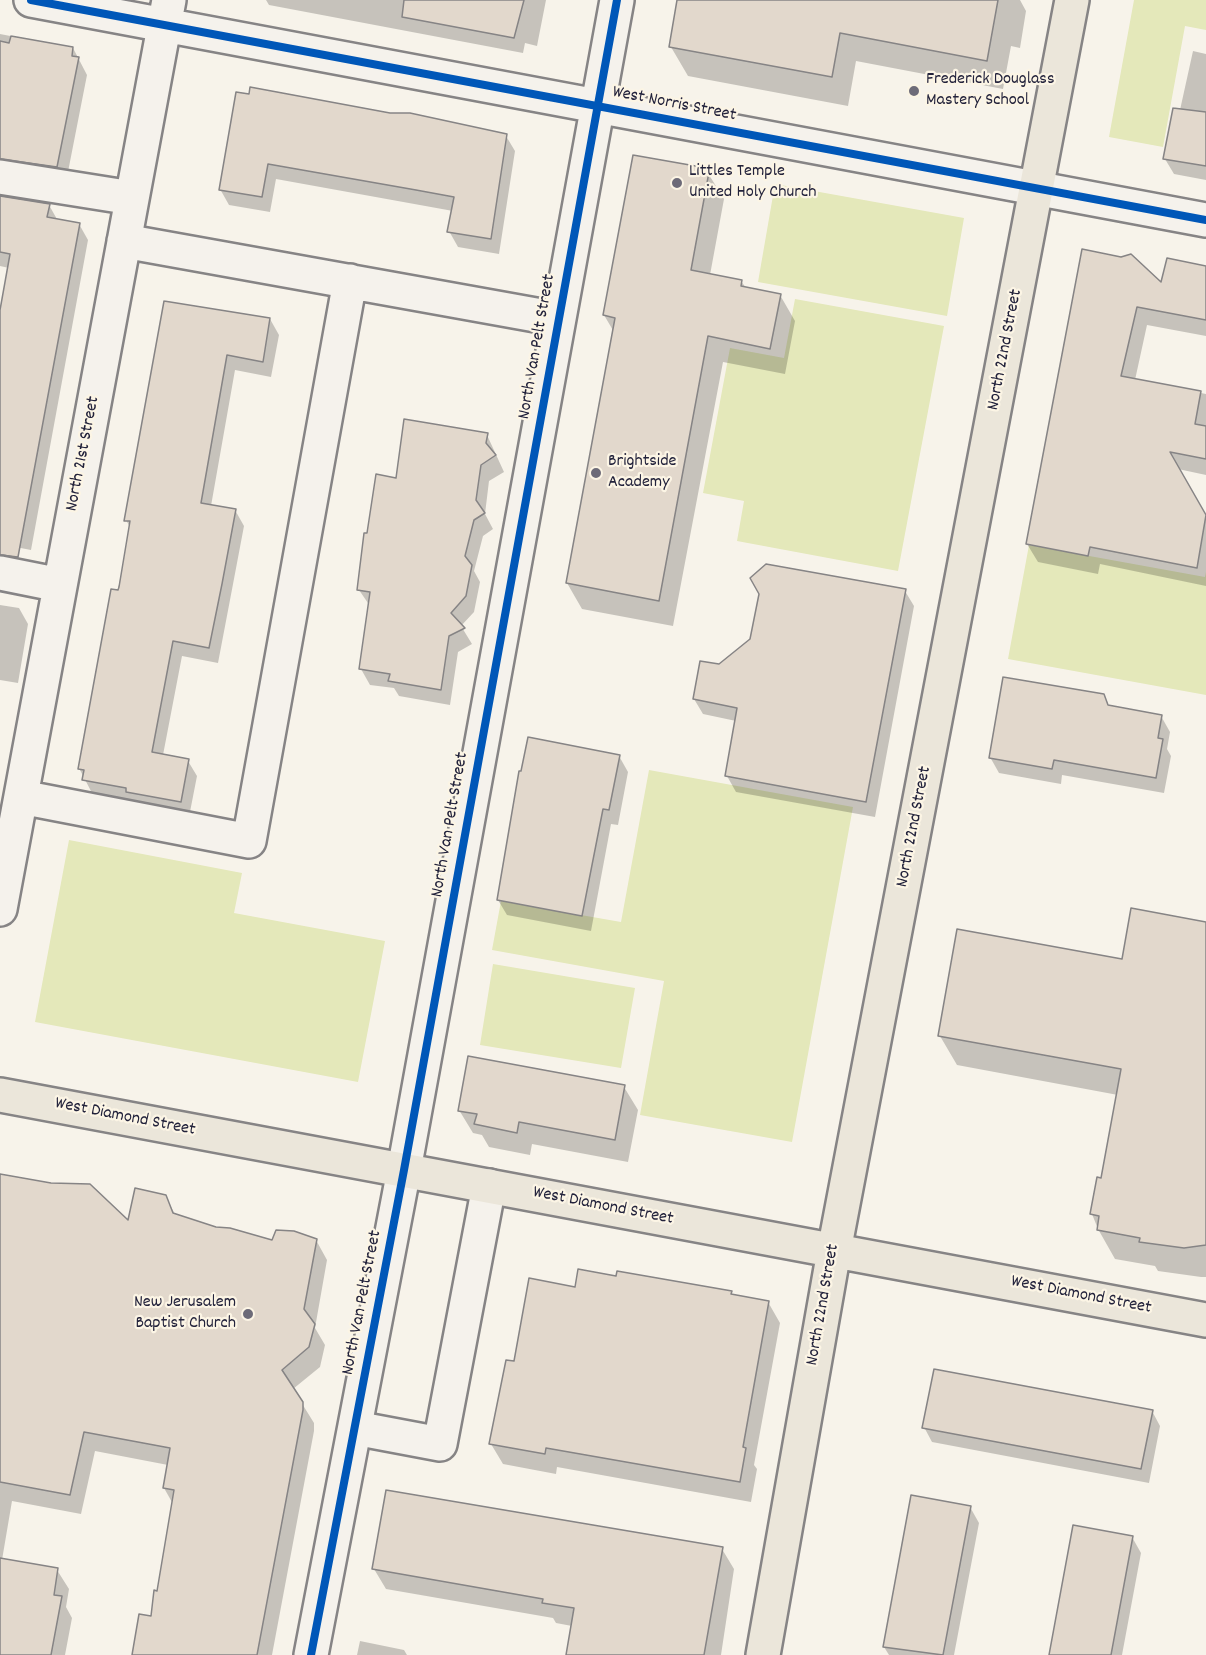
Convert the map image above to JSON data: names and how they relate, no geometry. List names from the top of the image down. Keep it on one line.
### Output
{"streets":{"main road":["North 22nd Street","West Diamond Street"],"street":["West Norris Street","North Van Pelt Street","North 21st Street"]},"crossings":[["West Norris Street","North Van Pelt Street"],["West Norris Street","North 22nd Street"],["West Norris Street","North 21st Street"],["North Van Pelt Street","West Diamond Street"],["North 22nd Street","West Diamond Street"]],"places":["Frederick Douglass Mastery School","Littles Temple United Holy Church","Brightside Academy","New Jerusalem Baptist Church"]}
